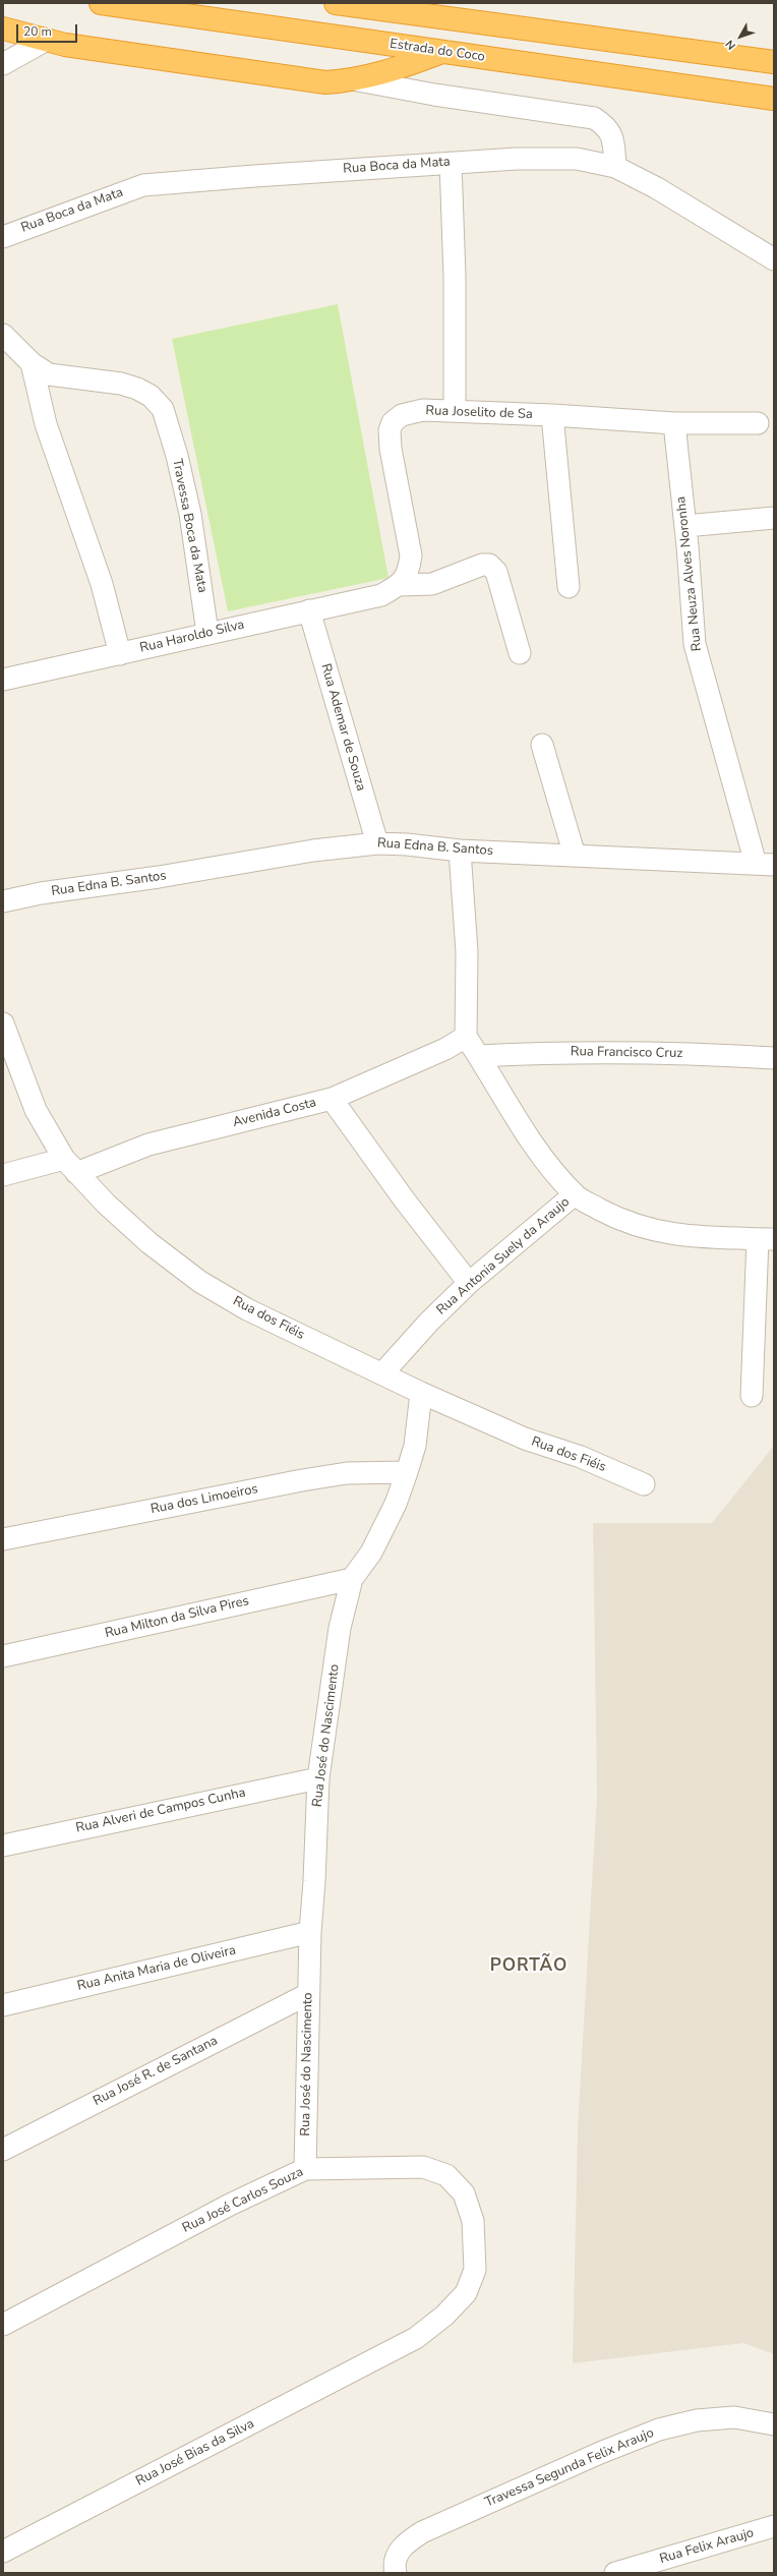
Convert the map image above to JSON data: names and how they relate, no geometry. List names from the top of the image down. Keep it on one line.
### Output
{"streets":{"highway":["Estrada do Coco"],"street":["Rua Boca da Mata","Rua Joselito de Sa","Travessa Boca da Mata","Rua Neuza Alves Noronha","Rua Haroldo Silva","Rua Ademar de Souza","Rua Edna B. Santos","Rua Francisco Cruz","Avenida Costa","Rua Antonia Suely da Araujo","Rua dos Fiéis","Rua dos Limoeiros","Rua Milton da Silva Pires","Rua José do Nascimento","Rua Alveri de Campos Cunha","Rua Anita Maria de Oliveira","Rua José R. de Santana","Rua José Carlos Souza","Rua José Bias da Silva","Travessa Segunda Felix Araujo","Rua Felix Araujo"]},"crossings":[["Rua Joselito de Sa","Rua Neuza Alves Noronha"],["Rua Joselito de Sa","Rua Haroldo Silva"],["Travessa Boca da Mata","Rua Haroldo Silva"],["Rua Neuza Alves Noronha","Rua Edna B. Santos"],["Rua Haroldo Silva","Rua Ademar de Souza"],["Rua Ademar de Souza","Rua Edna B. Santos"],["Avenida Costa","Rua dos Fiéis"],["Rua Antonia Suely da Araujo","Rua dos Fiéis"],["Rua dos Fiéis","Rua José do Nascimento"],["Rua dos Limoeiros","Rua José do Nascimento"],["Rua Milton da Silva Pires","Rua José do Nascimento"],["Rua José do Nascimento","Rua Alveri de Campos Cunha"],["Rua José do Nascimento","Rua Anita Maria de Oliveira"],["Rua José do Nascimento","Rua José R. de Santana"],["Rua José do Nascimento","Rua José Carlos Souza"],["Rua José Carlos Souza","Rua José Bias da Silva"]],"districts":["PORTÃO"],"scale_bar":"20 m","north":"bottom left"}
